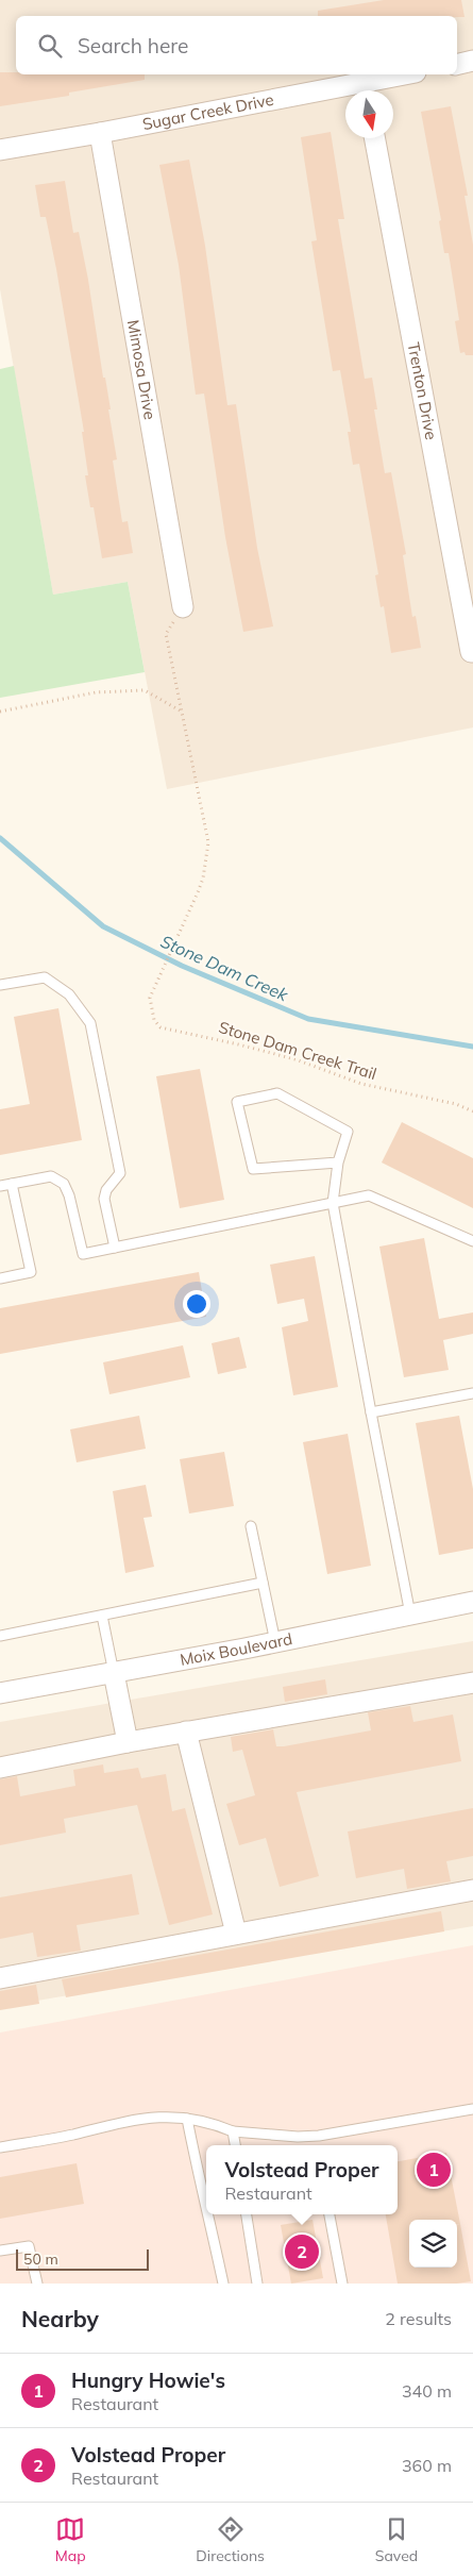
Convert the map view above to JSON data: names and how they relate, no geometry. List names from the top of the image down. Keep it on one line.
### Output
{"streets":{"street":["Sugar Creek Drive","Mimosa Drive","Trenton Drive","Moix Boulevard"],"path":["Stone Dam Creek Trail"]},"crossings":[["Sugar Creek Drive","Mimosa Drive"],["Mimosa Drive","Stone Dam Creek Trail"]],"water":["Stone Dam Creek"],"scale_bar":"50 m","north":"bottom","page":{"search":"Search here","popup":["Volstead Proper","Restaurant"],"pins":["1","2"],"scale":"50 m","heading":["Nearby","2 results"],"list":[{"mark":"1","name":"Hungry Howie's","note":"Restaurant","value":"340 m"},{"mark":"2","name":"Volstead Proper","note":"Restaurant","value":"360 m"}],"nav":["Map","Directions","Saved"]}}
